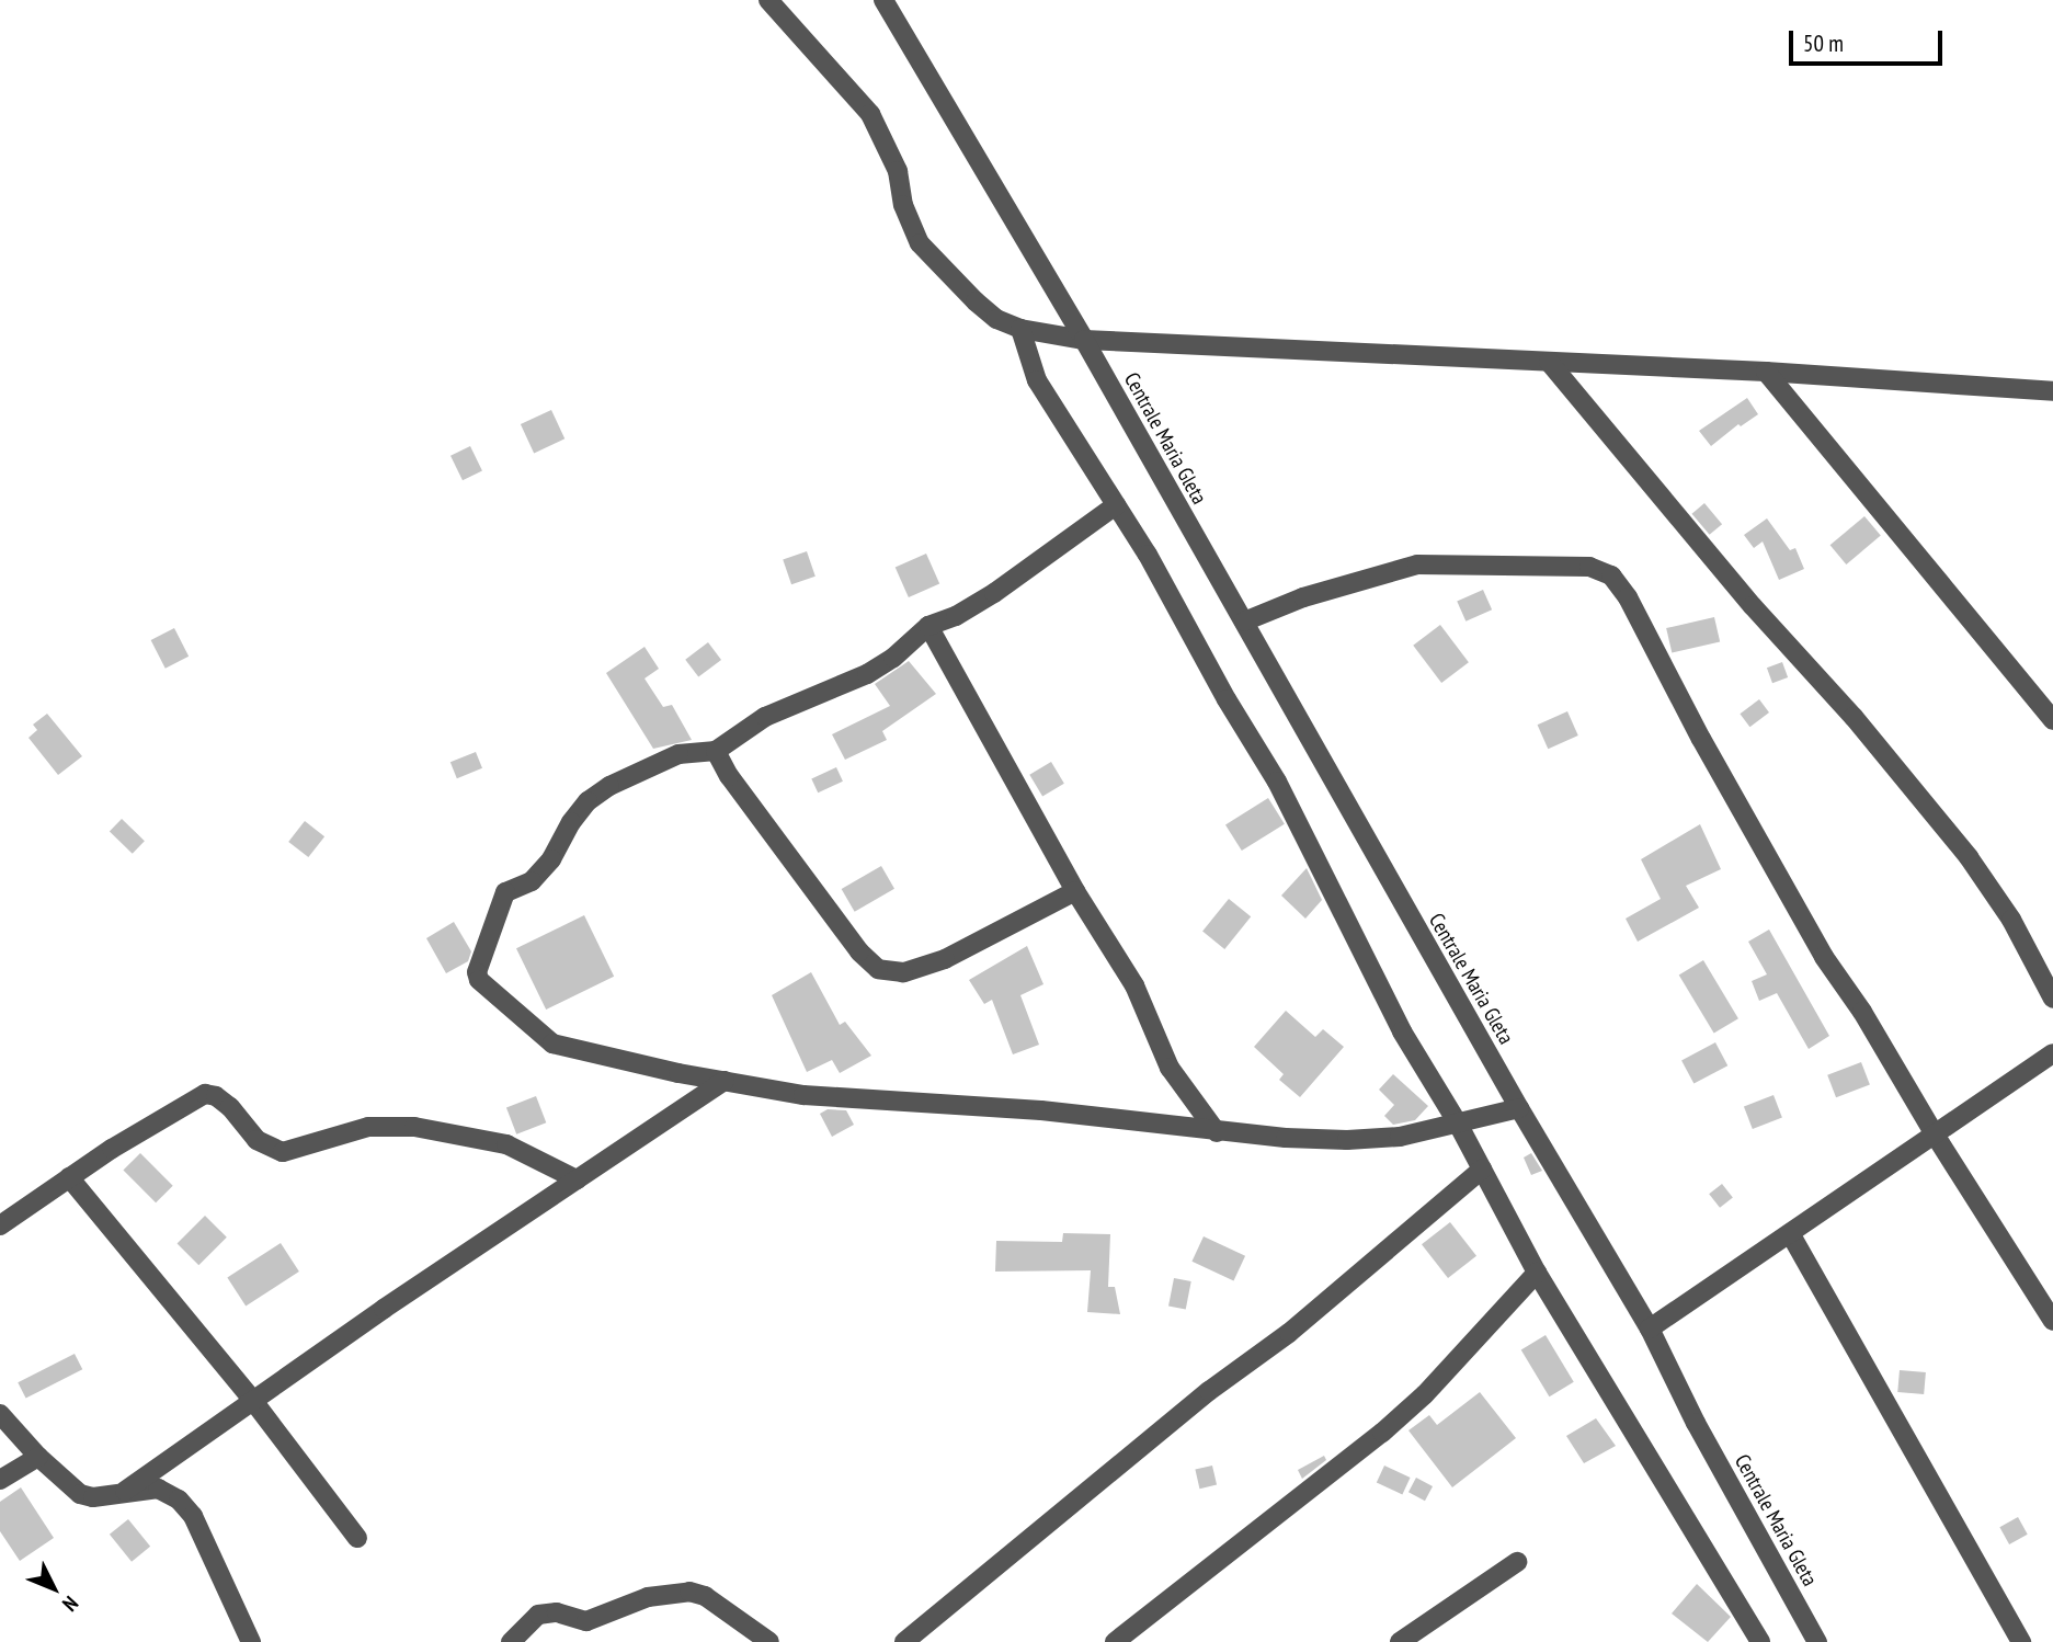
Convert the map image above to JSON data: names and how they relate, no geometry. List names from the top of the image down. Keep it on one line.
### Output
{"streets":{"street":["Centrale Maria Gleta"]},"scale_bar":"50 m","north":"bottom right"}
